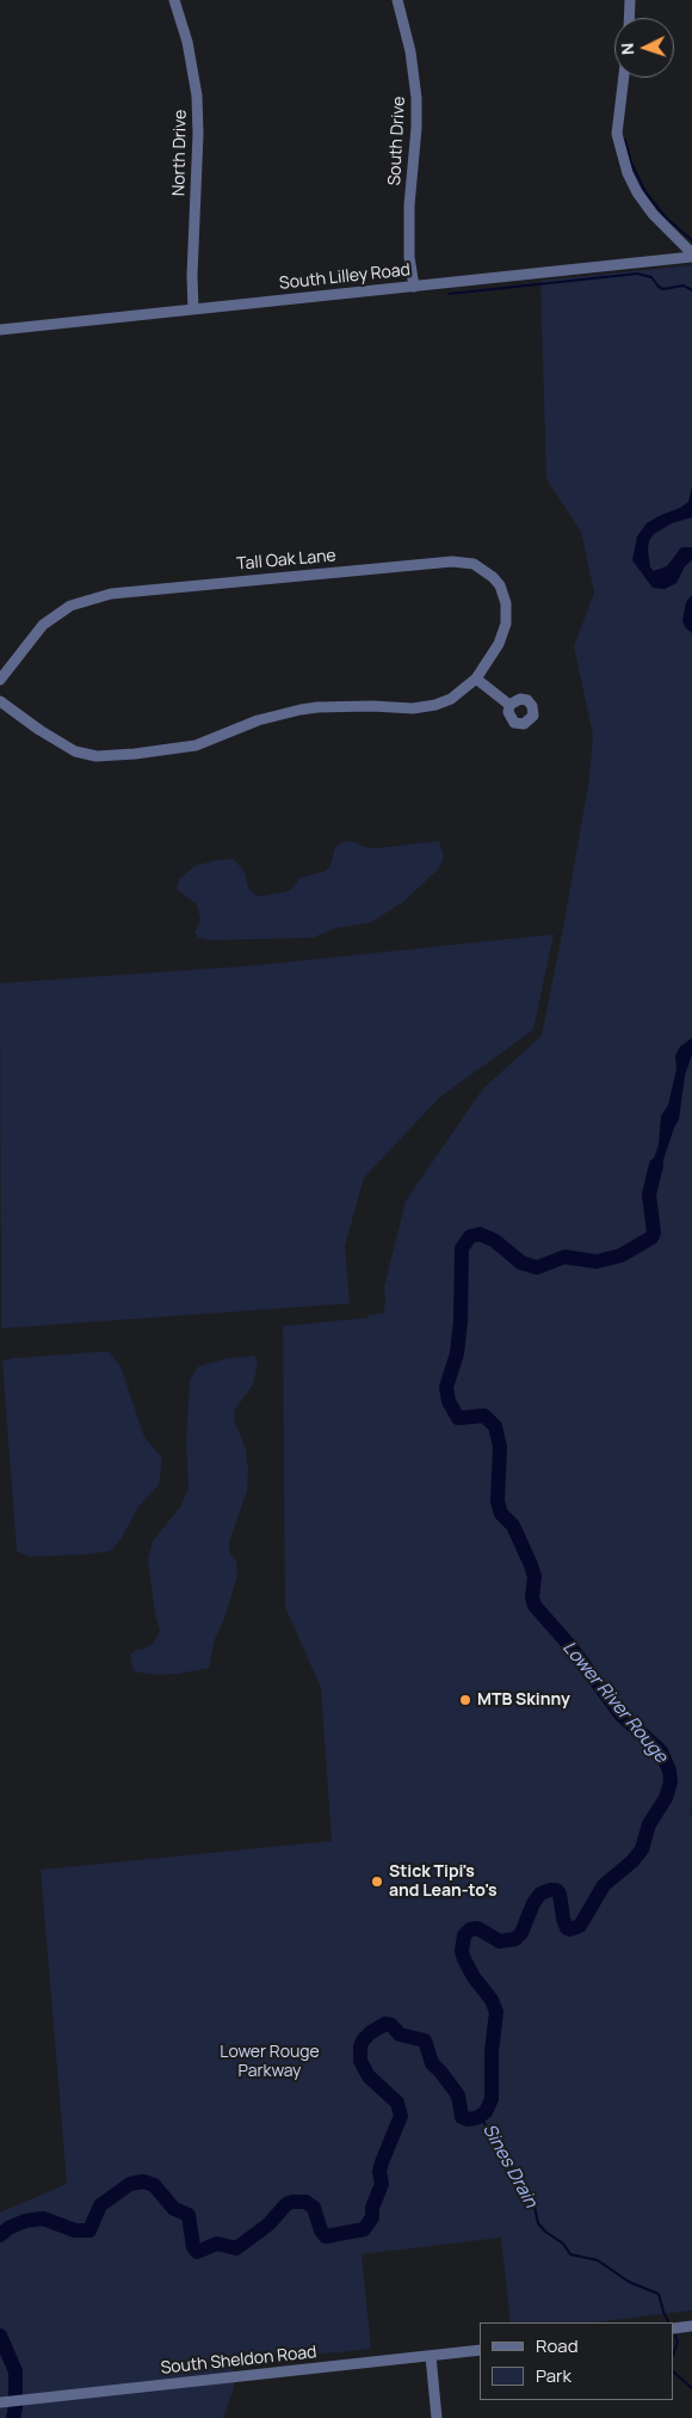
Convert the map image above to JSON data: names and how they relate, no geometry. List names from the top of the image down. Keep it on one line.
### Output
{"streets":{"street":["South Drive","North Drive","South Lilley Road","Tall Oak Lane","South Sheldon Road"]},"crossings":[["South Drive","South Lilley Road"],["North Drive","South Lilley Road"]],"water":["Lower River Rouge","Sines Drain"],"parks":["Lower Rouge Parkway"],"places":["MTB Skinny","Stick Tipi's and Lean-to's"],"legend":["Road","Park"],"north":"left"}
